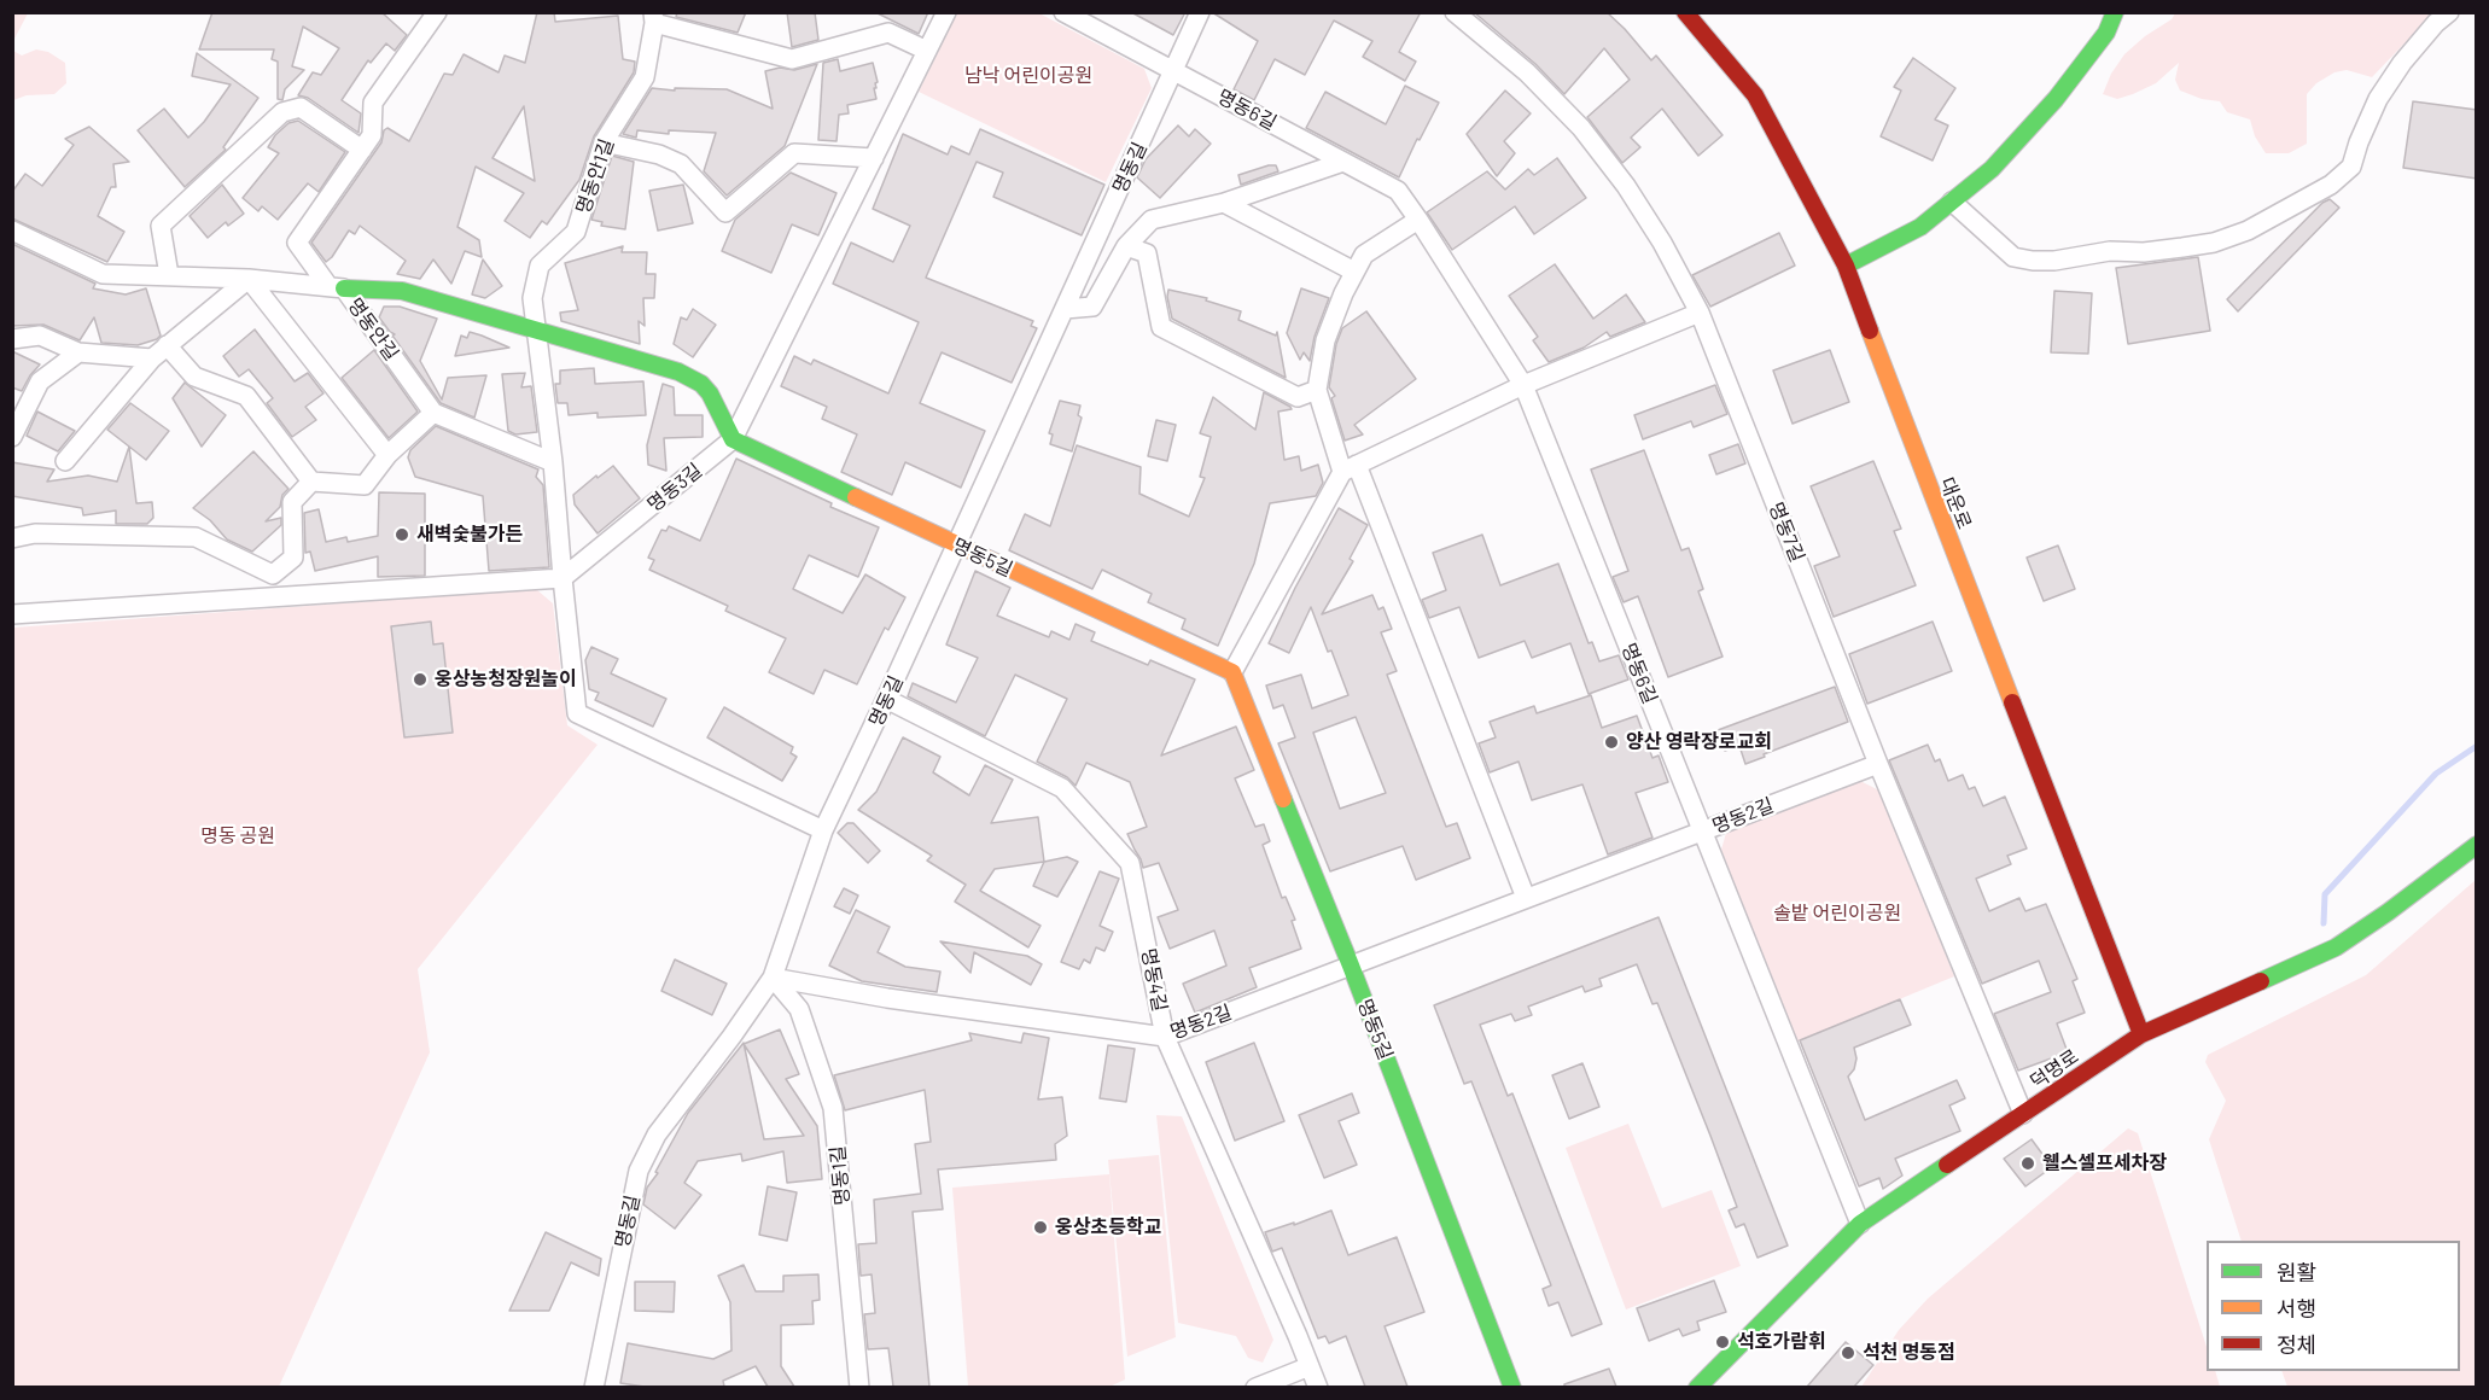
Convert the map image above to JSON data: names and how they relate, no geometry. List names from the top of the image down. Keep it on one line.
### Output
{"streets":{"main road":["대운로","명동5길","덕명로"],"street":["명동6길","명동길","명동안1길","명동안길","명동3길","명동7길","명동2길","명동4길","명동1길"]},"crossings":[["명동6길","명동길"],["명동6길","명동2길"],["명동6길","덕명로"],["명동길","명동5길"],["명동길","명동2길"],["명동길","명동4길"],["명동길","명동1길"],["명동3길","명동5길"],["대운로","덕명로"],["명동7길","명동2길"],["명동7길","덕명로"],["명동5길","명동2길"],["명동2길","명동4길"],["명동2길","명동1길"]],"parks":["남낙 어린이공원","명동 공원","솔밭 어린이공원"],"places":["새벽숯불가든","웅상농청장원놀이","양산 영락장로교회","웰스셀프세차장","웅상초등학교","석호가람휘","석천 명동점"],"legend":["원활","서행","정체"]}
